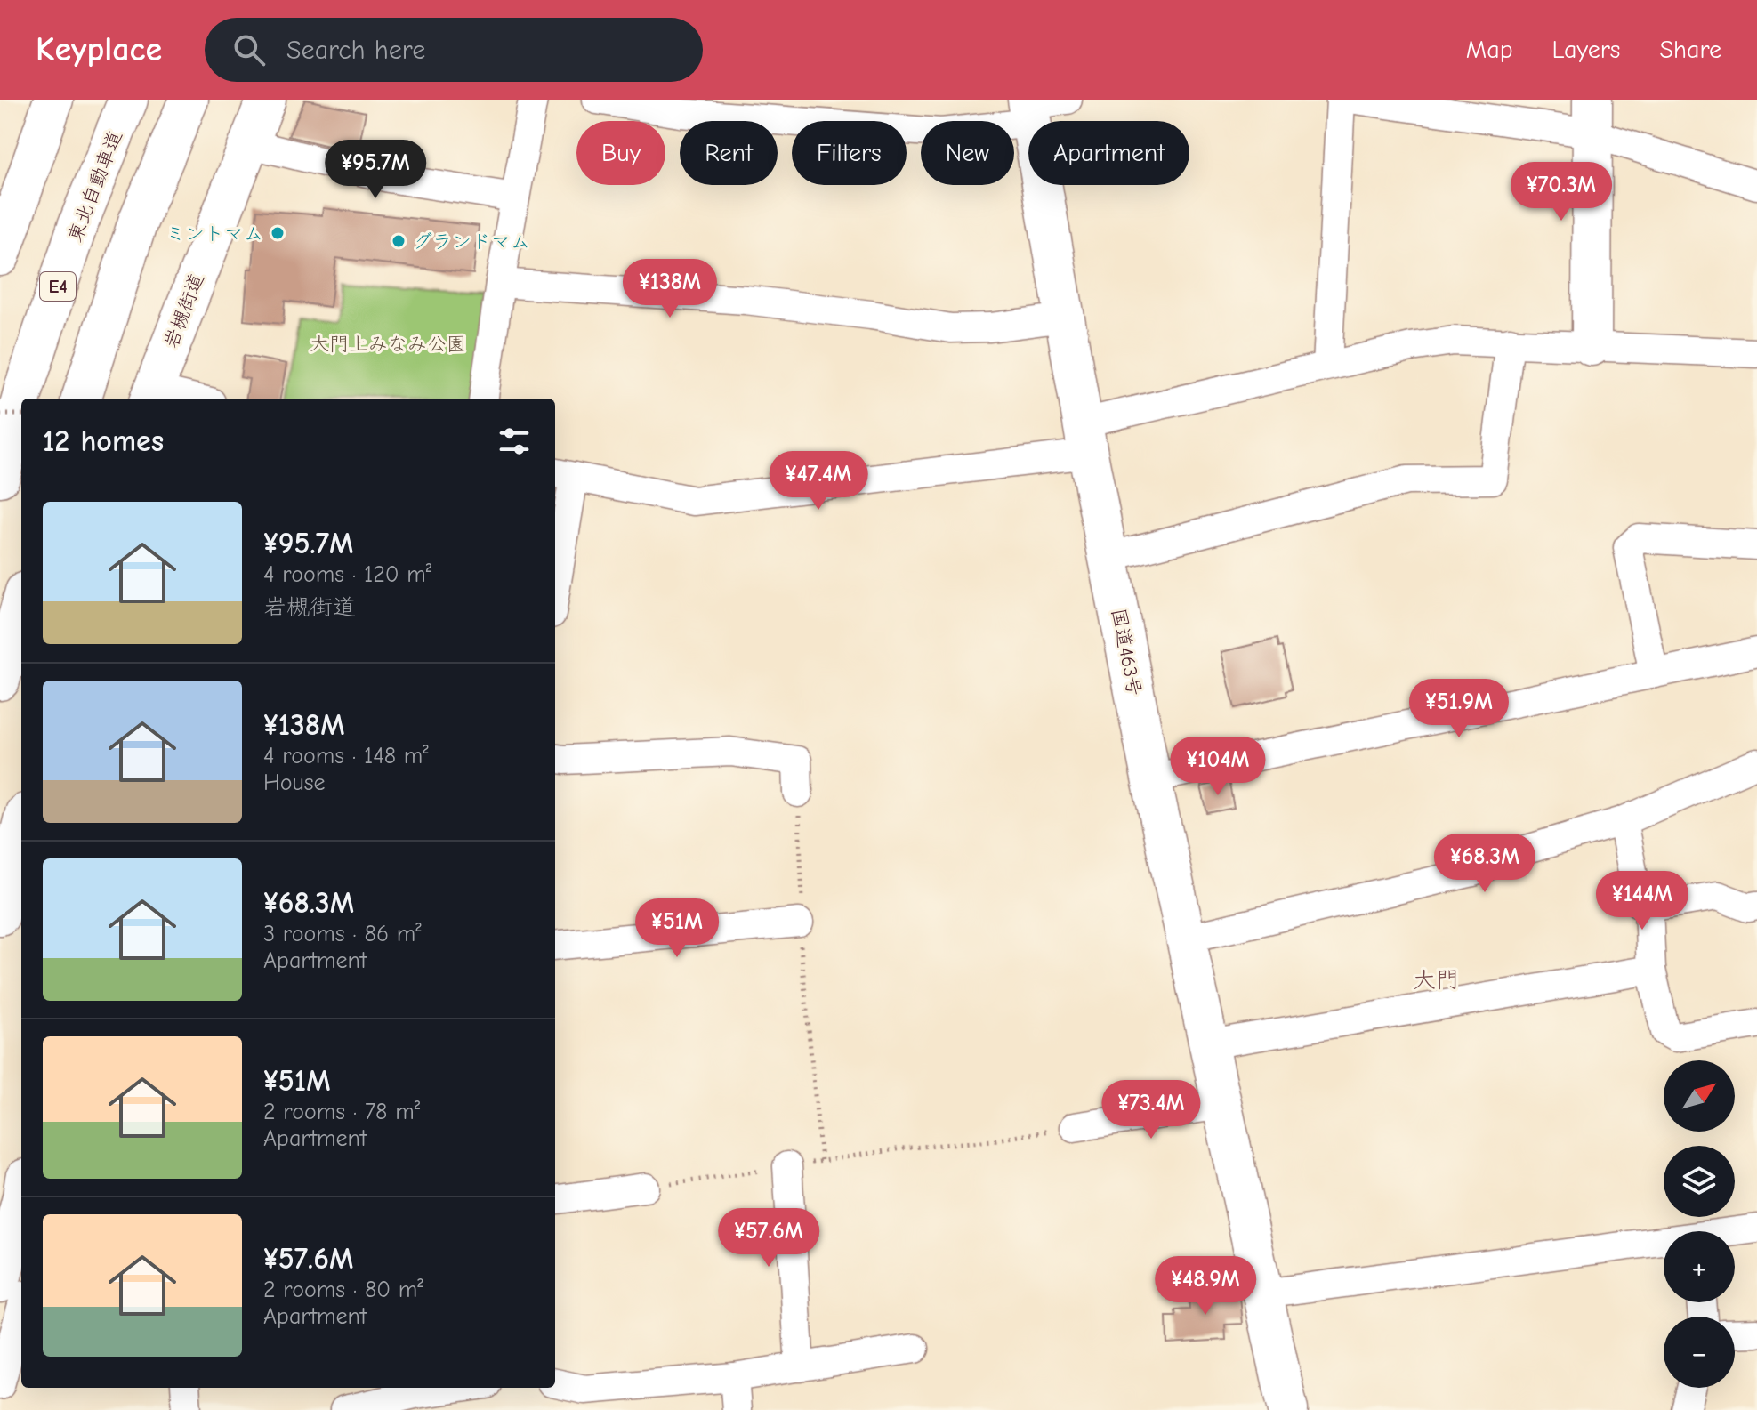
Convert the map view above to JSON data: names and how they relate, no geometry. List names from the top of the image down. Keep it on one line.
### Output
{"streets":{"main road":["東北自動車道","E4","岩槻街道","国道463号"]},"districts":["大門"],"parks":["大門上みなみ公園"],"places":["ミントマム","グランドマム"],"north":"top right","page":{"header":"Keyplace","search":"Search here","nav":["Map","Layers","Share"],"chip":["Buy","Rent","Filters","New","Apartment"],"price":["¥95.7M","¥70.3M","¥138M","¥47.4M","¥51.9M","¥104M","¥68.3M","¥144M","¥51M","¥73.4M","¥57.6M","¥48.9M"],"heading":"12 homes","list":[{"name":"¥95.7M","note":"4 rooms · 120 m² · 岩槻街道"},{"name":"¥138M","note":"4 rooms · 148 m² · House"},{"name":"¥68.3M","note":"3 rooms · 86 m² · Apartment"},{"name":"¥51M","note":"2 rooms · 78 m² · Apartment"},{"name":"¥57.6M","note":"2 rooms · 80 m² · Apartment"}],"map_buttons":["+","−"]}}
